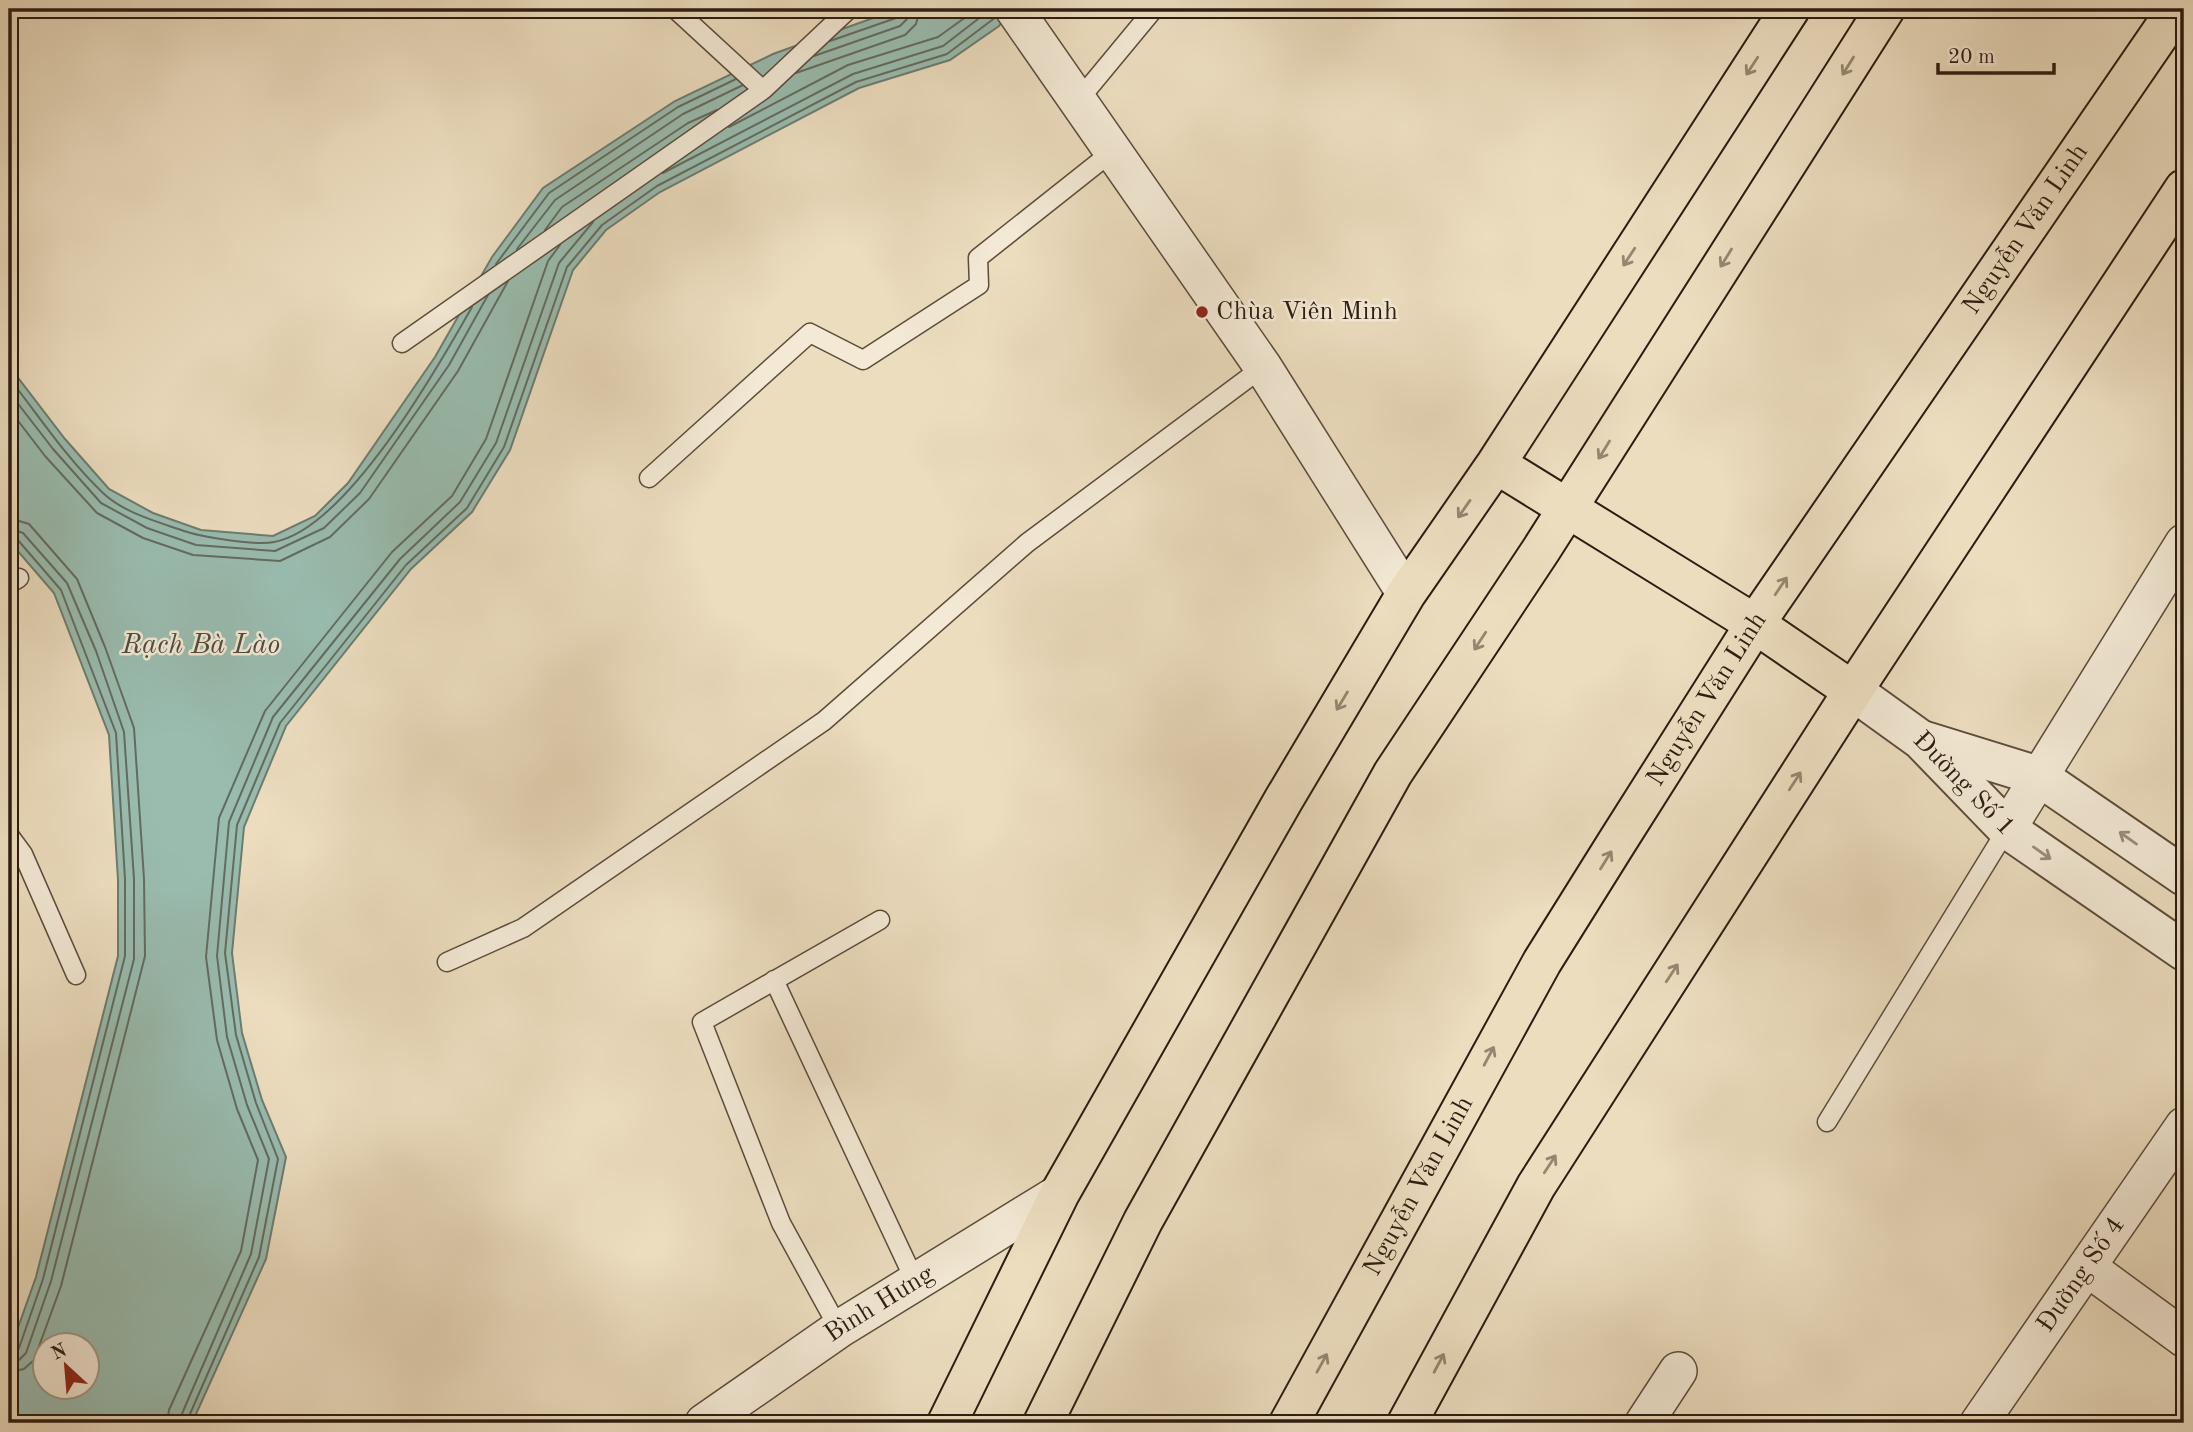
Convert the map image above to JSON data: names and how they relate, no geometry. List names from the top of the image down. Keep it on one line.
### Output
{"streets":{"main road":["Nguyễn Văn Linh"],"street":["Đường Số 1","Đường Số 4","Bình Hưng"]},"water":["Rạch Bà Lào"],"places":["Chùa Viên Minh"],"scale_bar":"20 m","north":"top left"}
